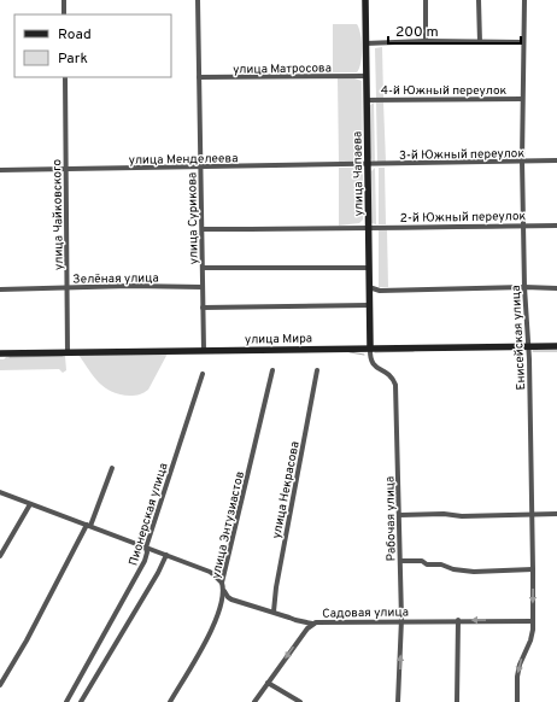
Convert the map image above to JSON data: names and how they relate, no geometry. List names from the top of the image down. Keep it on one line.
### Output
{"streets":{"main road":["улица Чапаева","улица Мира"],"street":["улица Матросова","4-й Южный переулок","3-й Южный переулок","улица Менделеева","улица Чайковского","2-й Южный переулок","улица Сурикова","Зелёная улица","Енисейская улица","улица Некрасова","Пионерская улица","Рабочая улица","улица Энтузиастов","Садовая улица"]},"crossings":[["улица Матросова","улица Чапаева"],["улица Матросова","улица Сурикова"],["4-й Южный переулок","улица Чапаева"],["4-й Южный переулок","Енисейская улица"],["3-й Южный переулок","улица Менделеева"],["3-й Южный переулок","улица Чапаева"],["3-й Южный переулок","Енисейская улица"],["улица Менделеева","улица Чапаева"],["улица Менделеева","улица Чайковского"],["улица Менделеева","улица Сурикова"],["улица Чапаева","2-й Южный переулок"],["улица Чапаева","улица Мира"],["улица Чайковского","Зелёная улица"],["улица Чайковского","улица Мира"],["2-й Южный переулок","улица Сурикова"],["2-й Южный переулок","Енисейская улица"],["улица Сурикова","Зелёная улица"],["улица Сурикова","улица Мира"],["улица Мира","Енисейская улица"],["Енисейская улица","Садовая улица"],["Рабочая улица","Садовая улица"]],"one_way":["Садовая улица"],"legend":["Road","Park"],"scale_bar":"200 m"}
